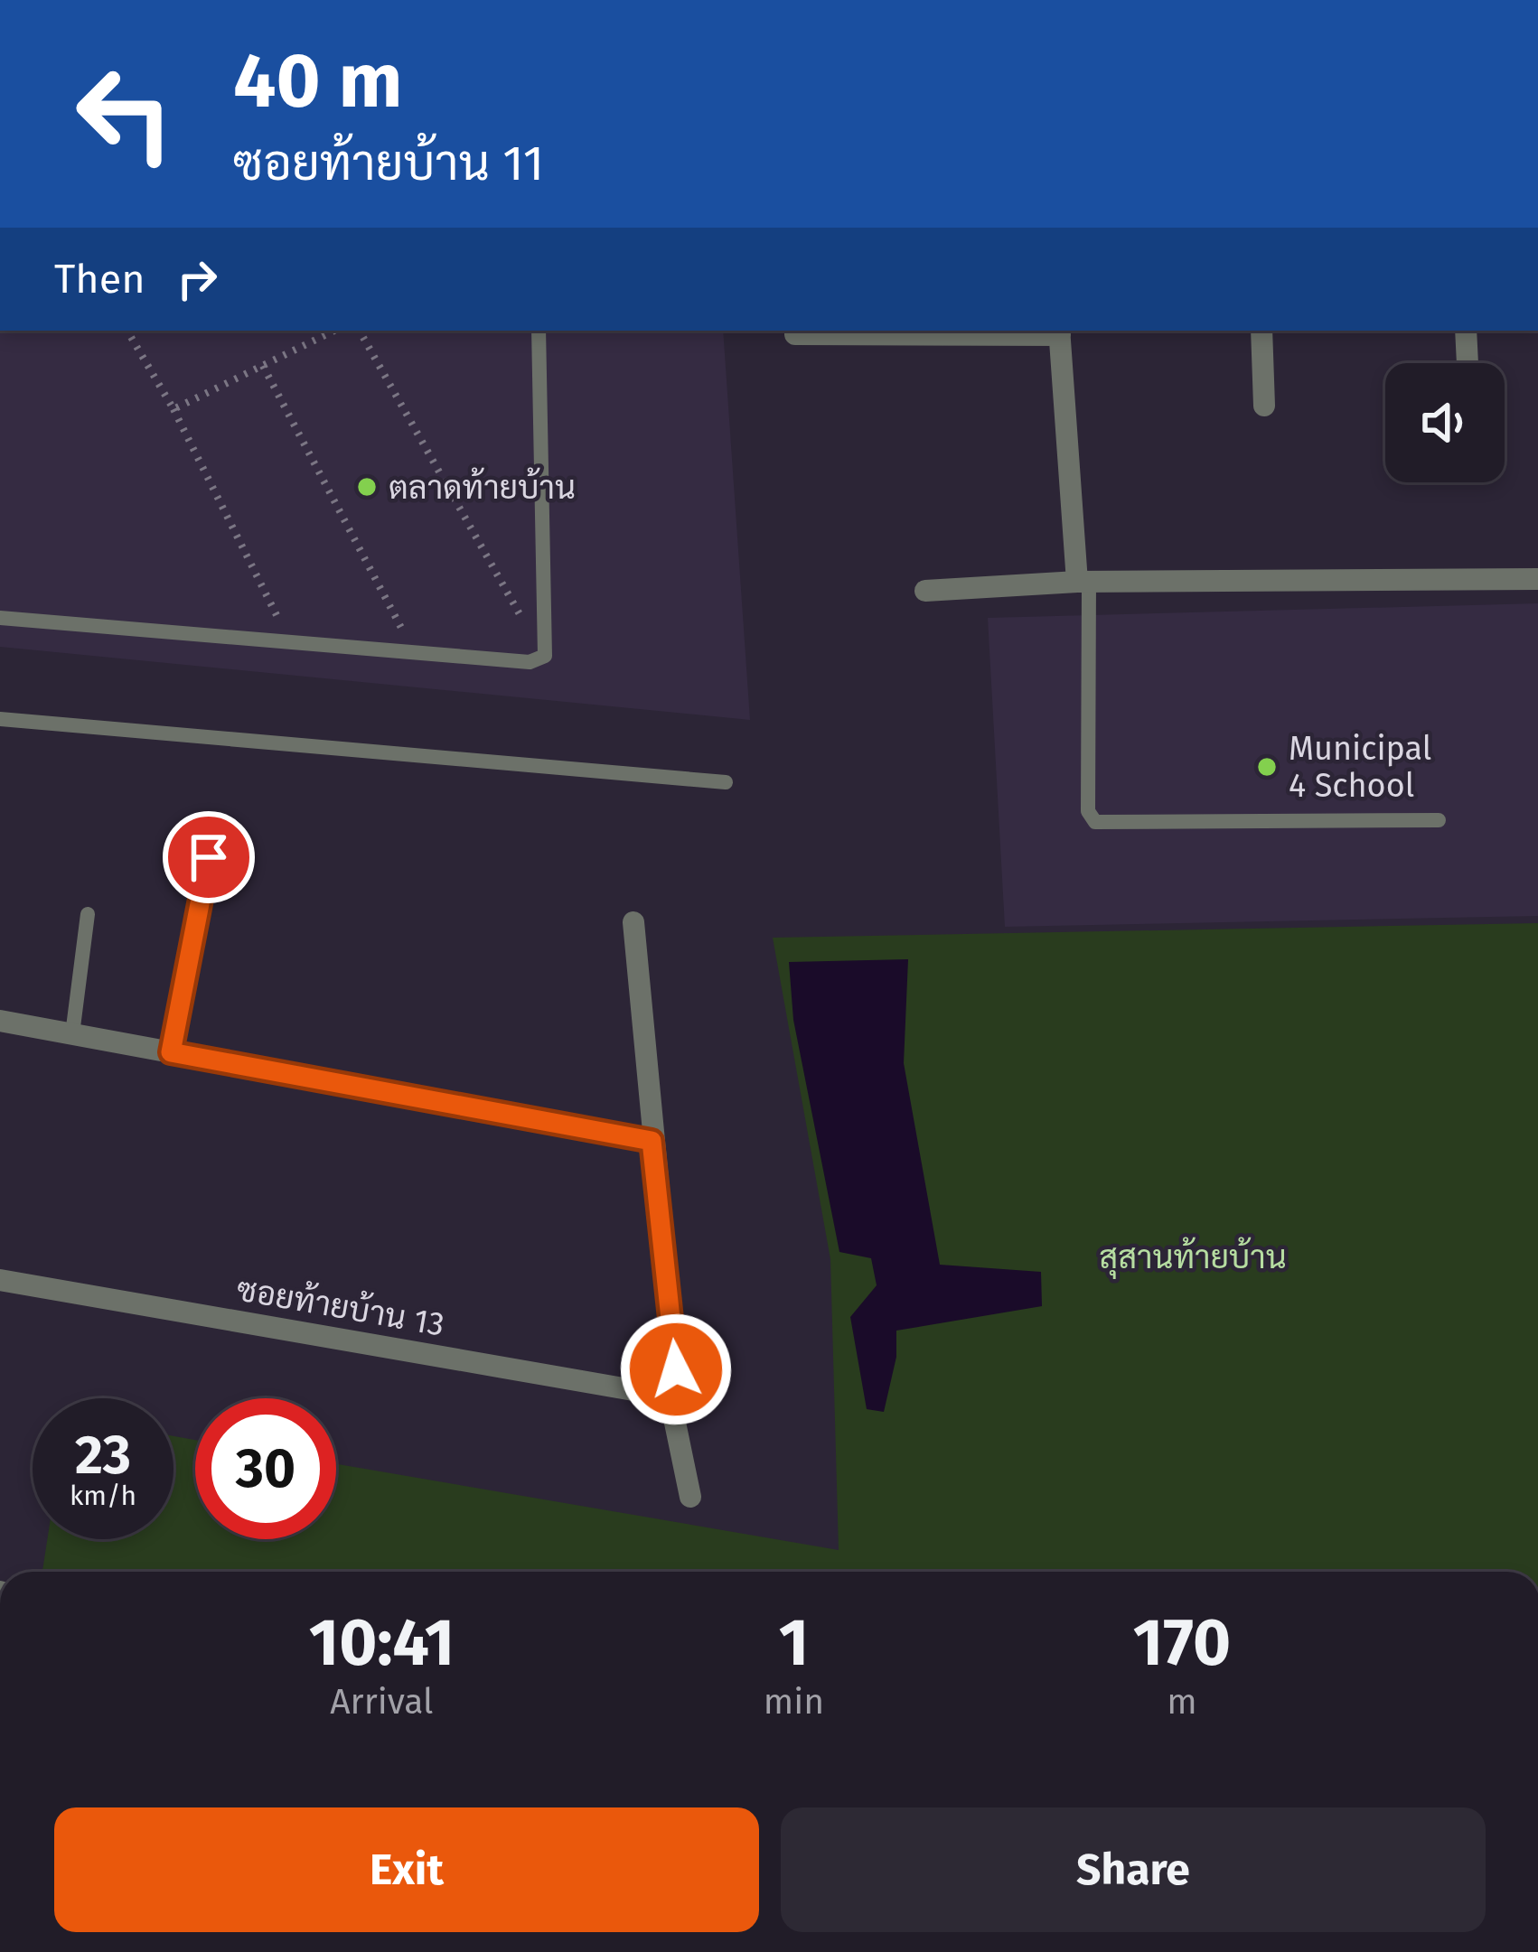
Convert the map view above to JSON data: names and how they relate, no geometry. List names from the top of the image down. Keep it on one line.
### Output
{"streets":{"street":["ซอยท้ายบ้าน 13"]},"parks":["สุสานท้ายบ้าน"],"places":["ตลาดท้ายบ้าน","Municipal 4 School"],"page":{"turn":["40 m","ซอยท้ายบ้าน 11"],"then":"Then","speed":"23 km/h","limit":"30","eta":["10:41","Arrival","1","min","170","m"],"buttons":["Exit","Share"]}}
